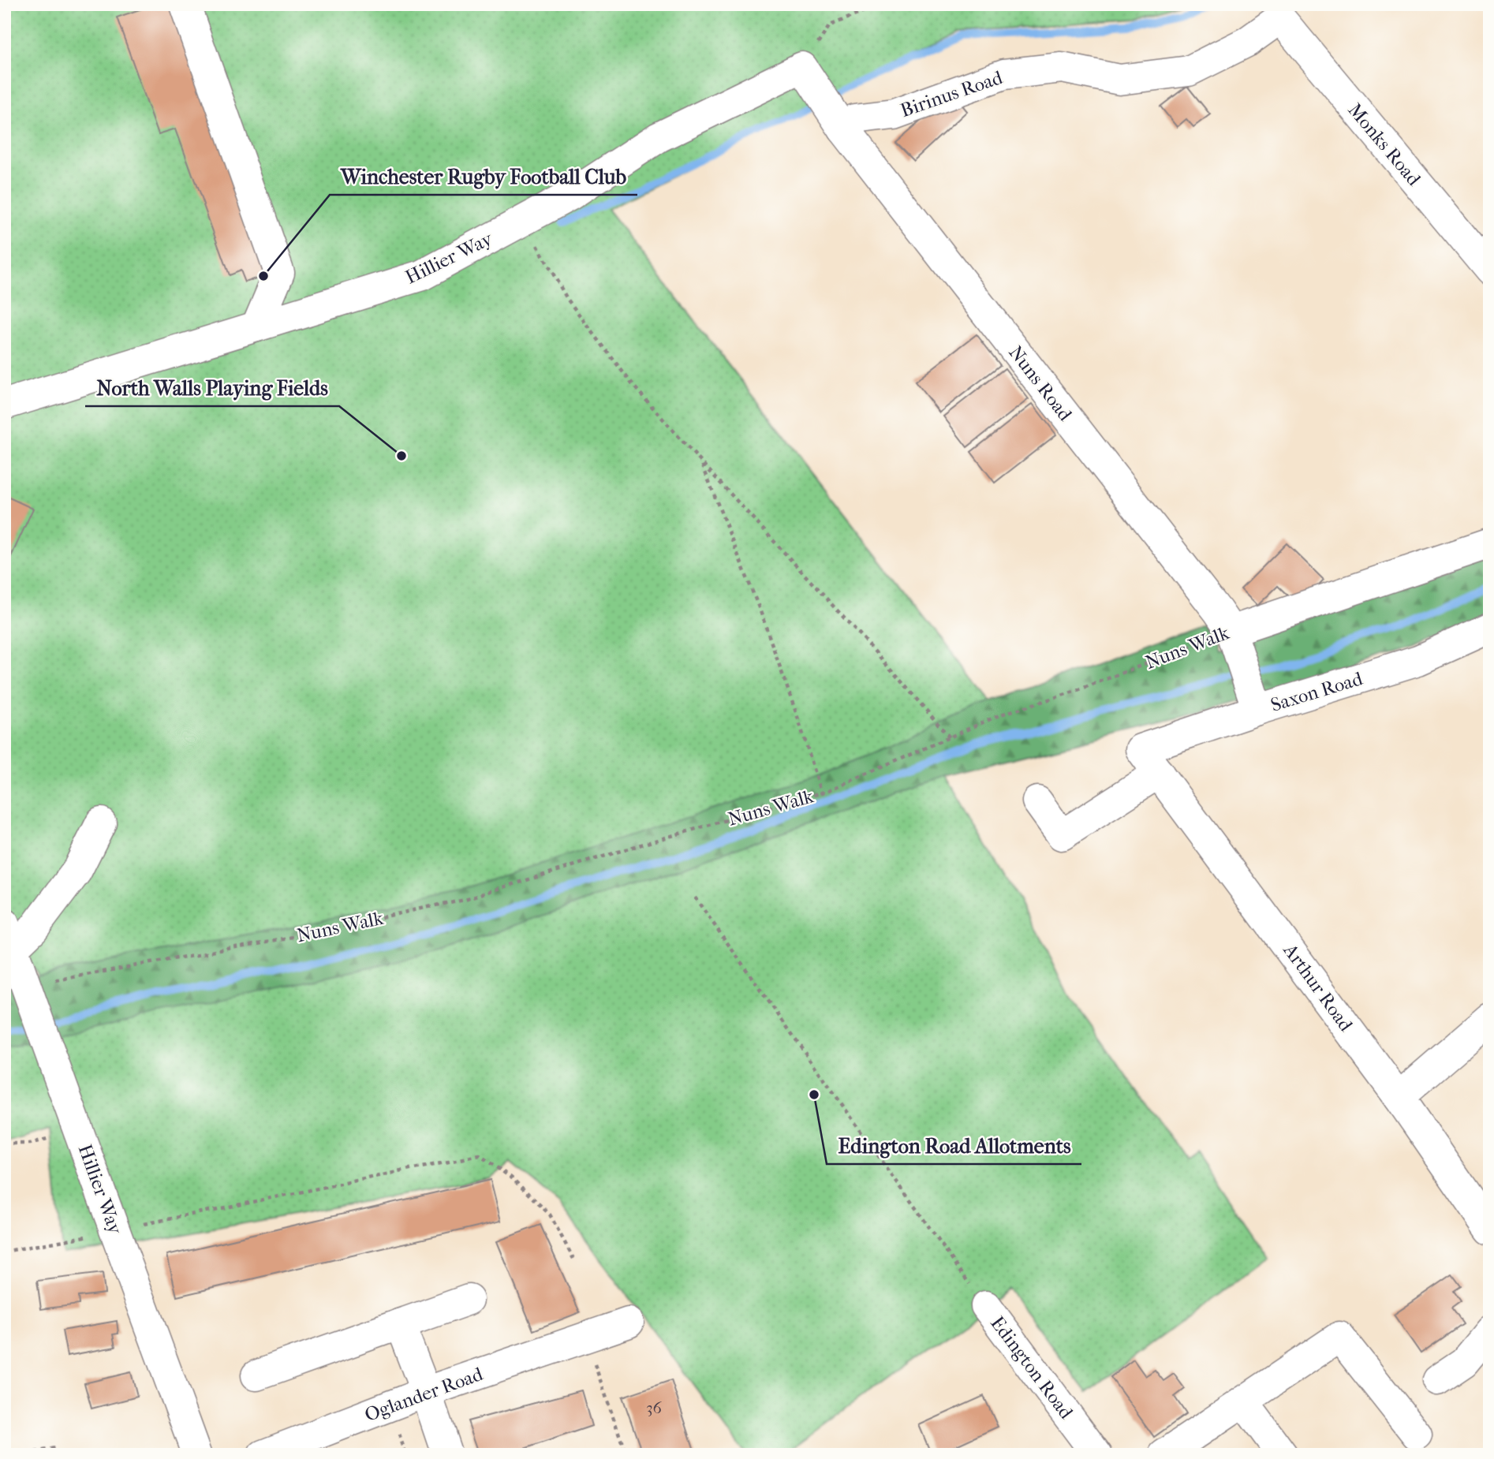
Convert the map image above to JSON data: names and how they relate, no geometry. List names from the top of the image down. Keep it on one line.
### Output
{"streets":{"street":["Birinus Road","Monks Road","Hillier Way","Nuns Road","Nuns Walk","Saxon Road","Arthur Road","Edington Road","Oglander Road"]},"crossings":[["Birinus Road","Monks Road"],["Birinus Road","Nuns Road"],["Hillier Way","Nuns Road"],["Hillier Way","Nuns Walk"],["Nuns Road","Nuns Walk"],["Nuns Road","Saxon Road"],["Saxon Road","Arthur Road"]],"places":["Winchester Rugby Football Club","North Walls Playing Fields","Edington Road Allotments"],"house_numbers":["36"]}
